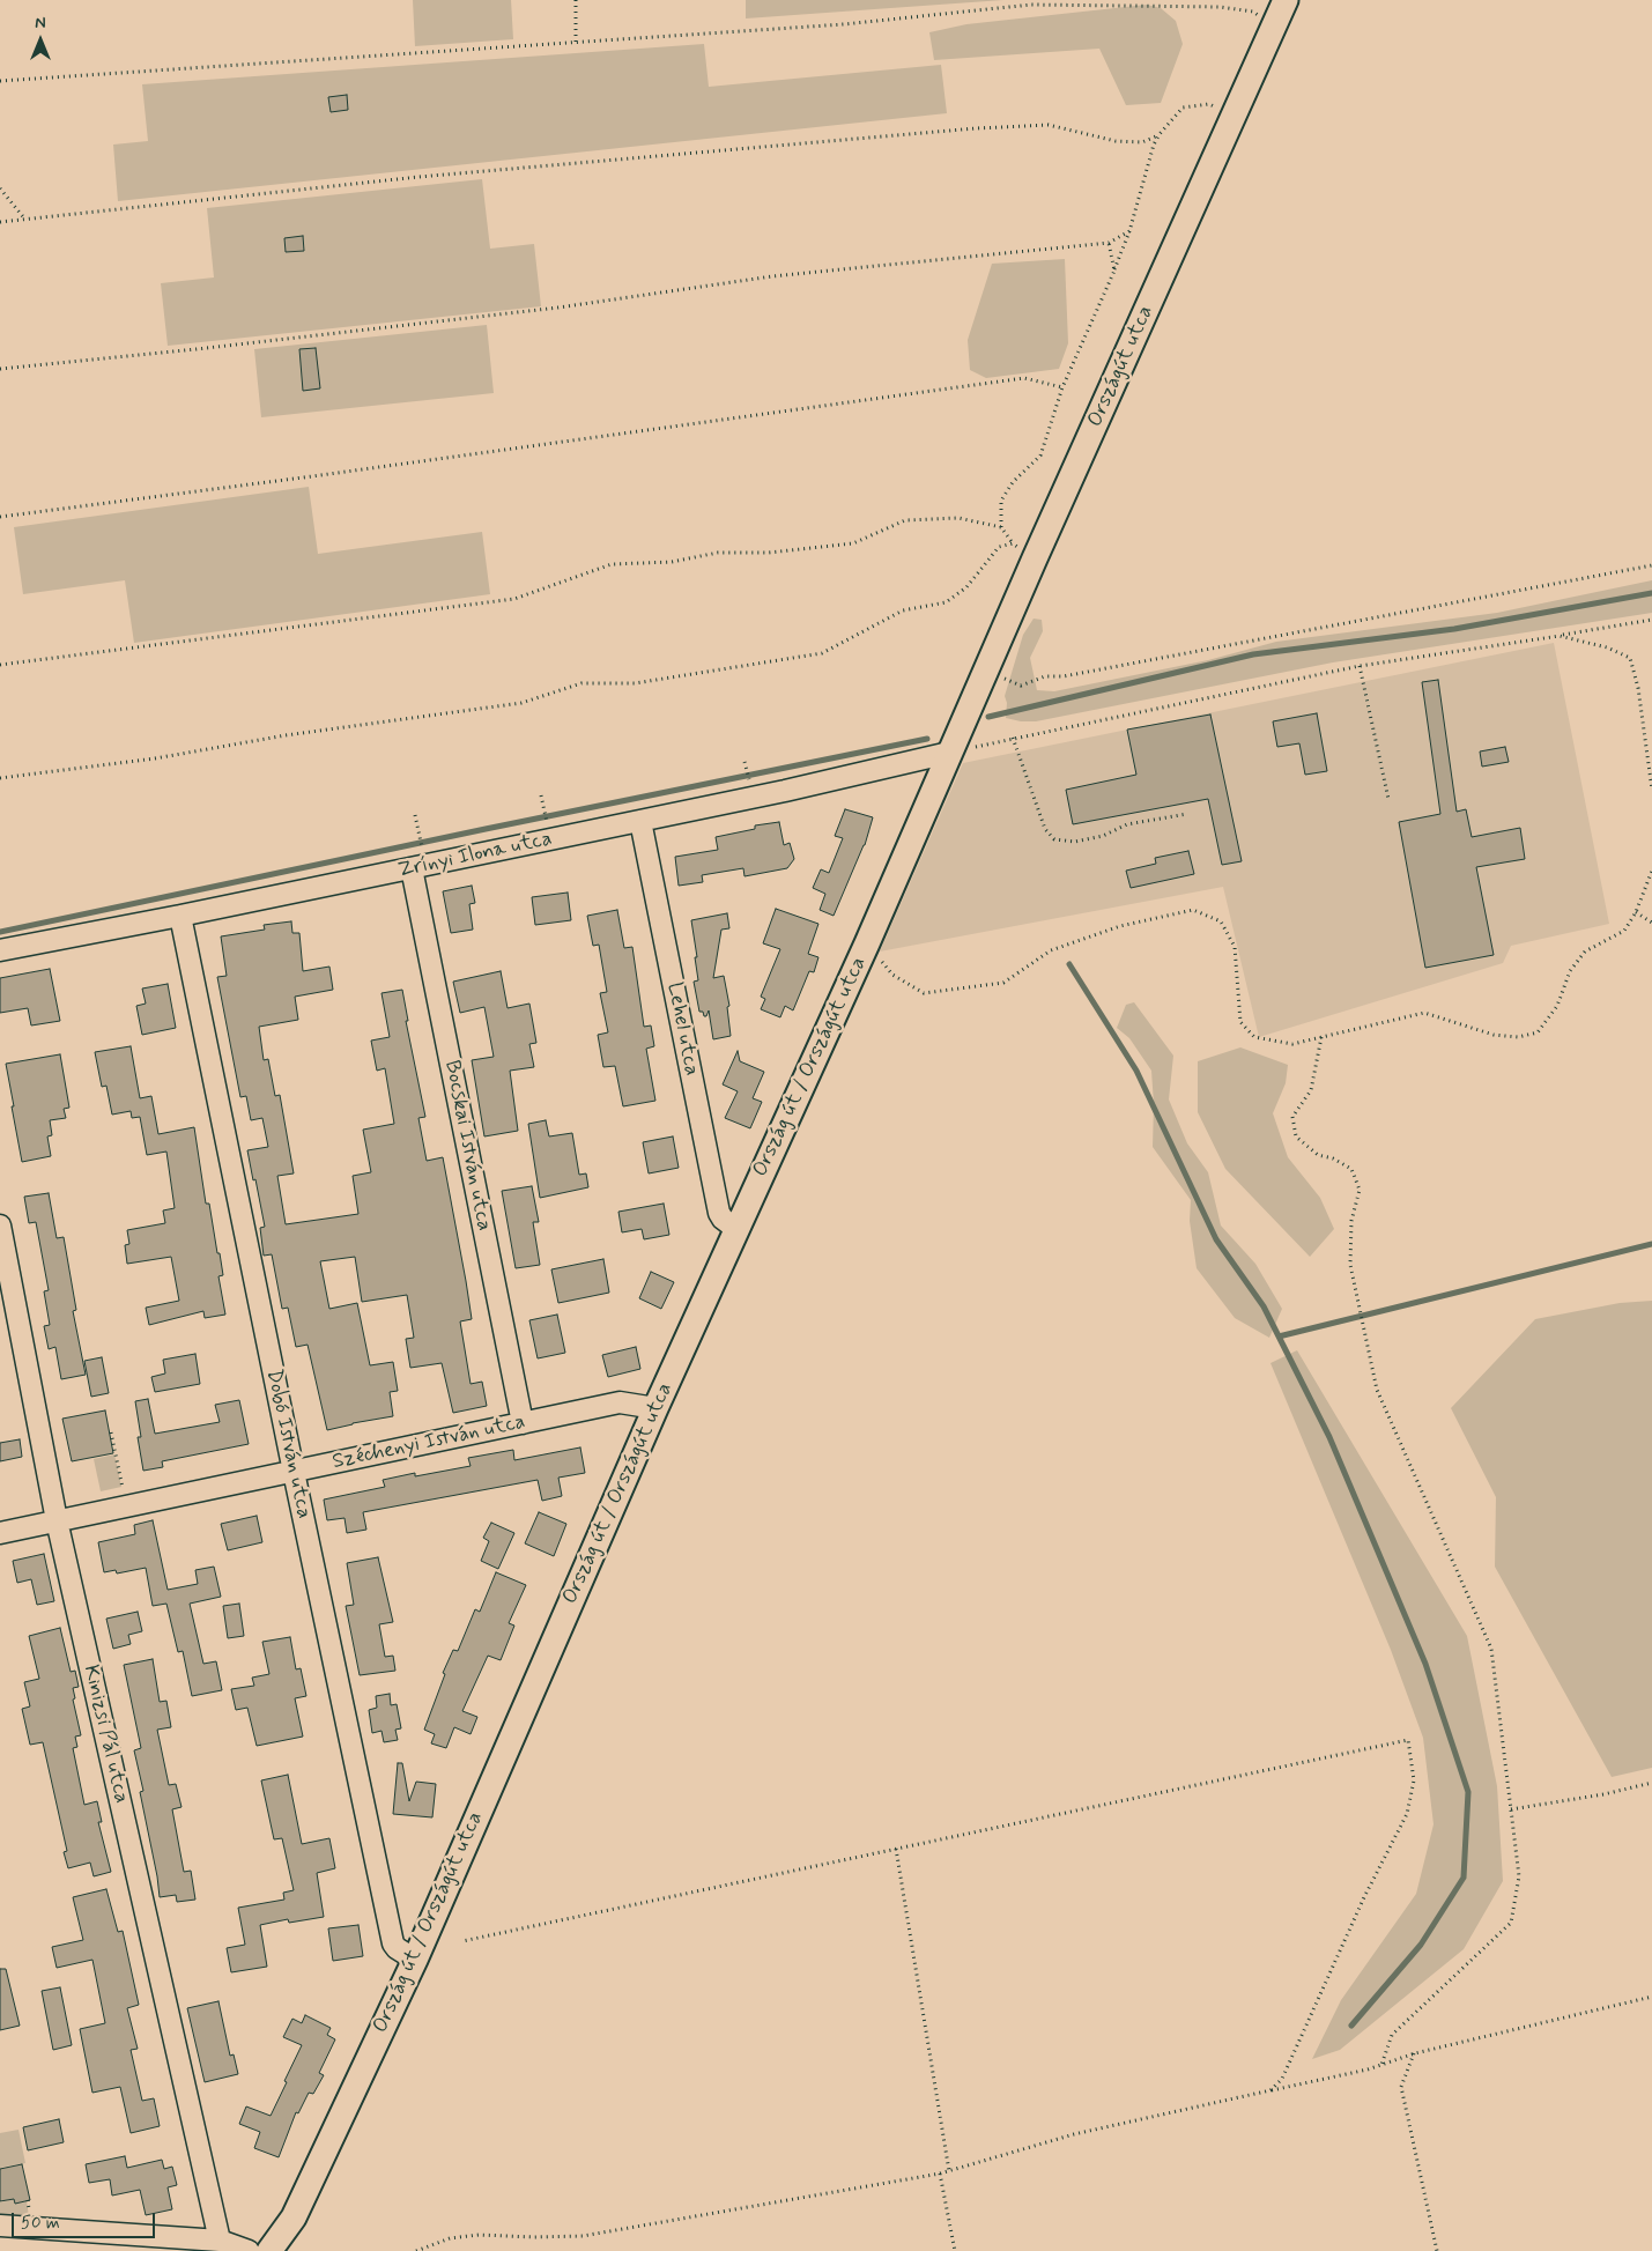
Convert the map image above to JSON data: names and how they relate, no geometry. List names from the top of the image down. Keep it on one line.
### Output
{"streets":{"main road":["Országút utca","Ország út / Országút utca"],"street":["Zrínyi Ilona utca","Lehel utca","Bocskai István utca","Széchenyi István utca","Dobó István utca","Kinizsi Pál utca"]},"crossings":[["Országút utca","Zrínyi Ilona utca"],["Országút utca","Ország út / Országút utca"],["Zrínyi Ilona utca","Lehel utca"],["Zrínyi Ilona utca","Ország út / Országút utca"],["Zrínyi Ilona utca","Bocskai István utca"],["Zrínyi Ilona utca","Dobó István utca"],["Lehel utca","Ország út / Országút utca"],["Ország út / Országút utca","Széchenyi István utca"],["Ország út / Országút utca","Dobó István utca"],["Bocskai István utca","Széchenyi István utca"],["Széchenyi István utca","Dobó István utca"],["Széchenyi István utca","Kinizsi Pál utca"]],"scale_bar":"50 m","north":"top"}
